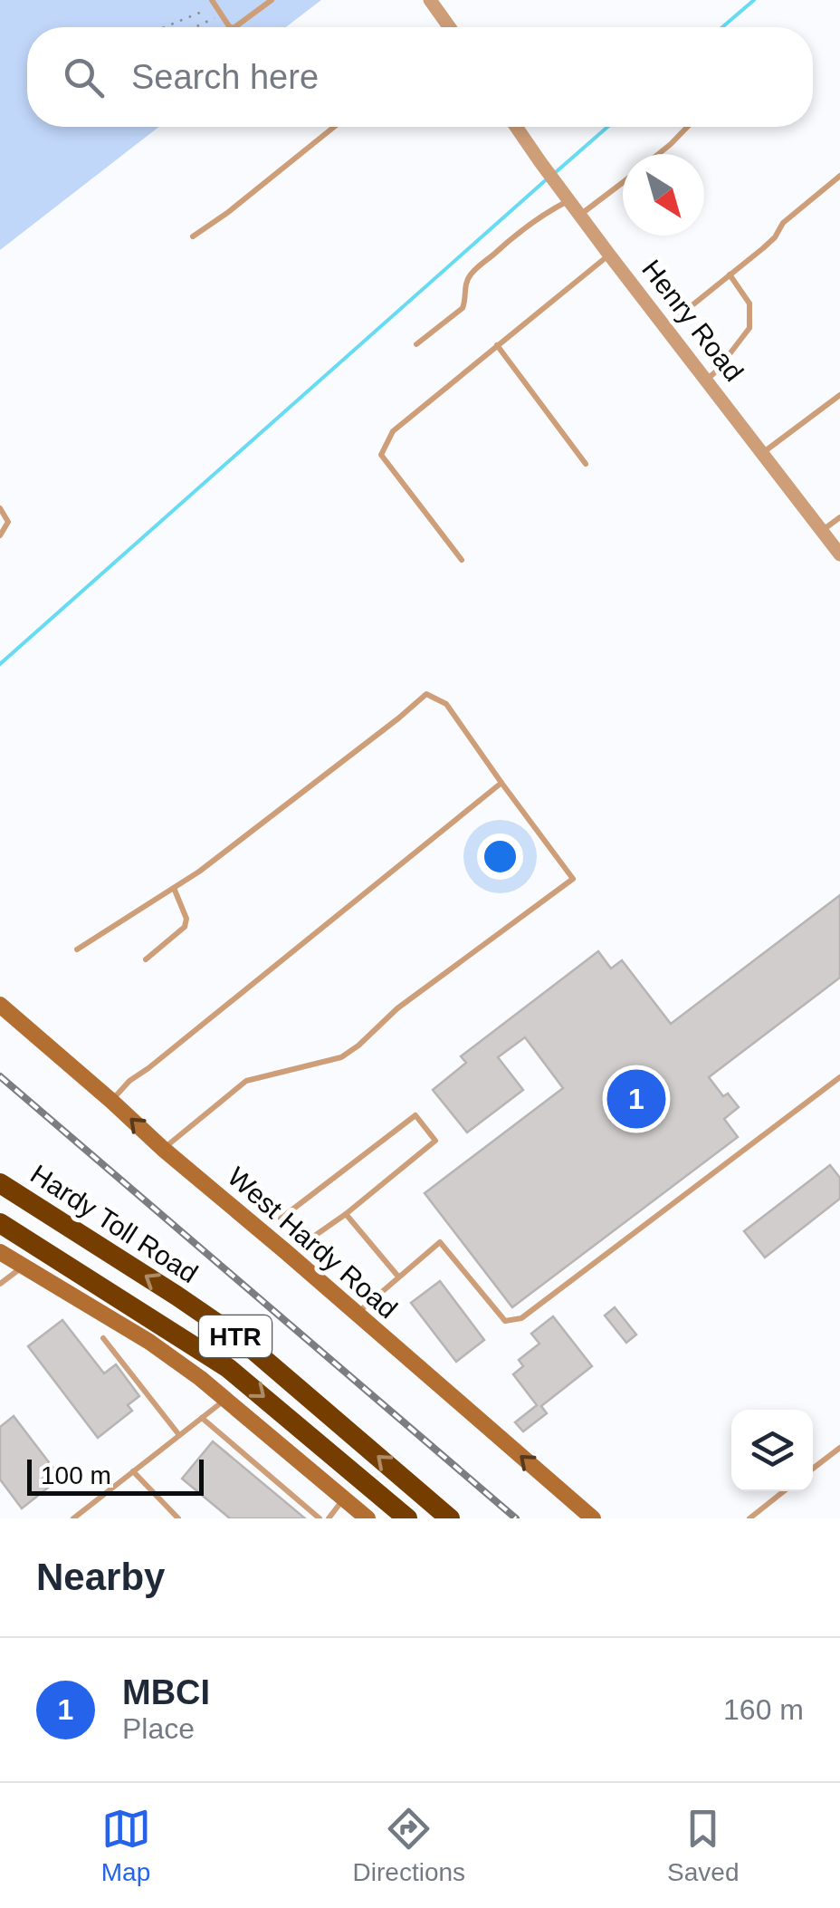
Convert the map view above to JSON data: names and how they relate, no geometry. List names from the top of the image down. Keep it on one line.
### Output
{"streets":{"highway":["Hardy Toll Road","HTR"],"main road":["West Hardy Road"],"street":["Henry Road"]},"one_way":["West Hardy Road"],"scale_bar":"100 m","north":"bottom right","page":{"search":"Search here","pins":"1","scale":"100 m","heading":"Nearby","list":[{"mark":"1","name":"MBCI","note":"Place","value":"160 m"}],"nav":["Map","Directions","Saved"]}}
